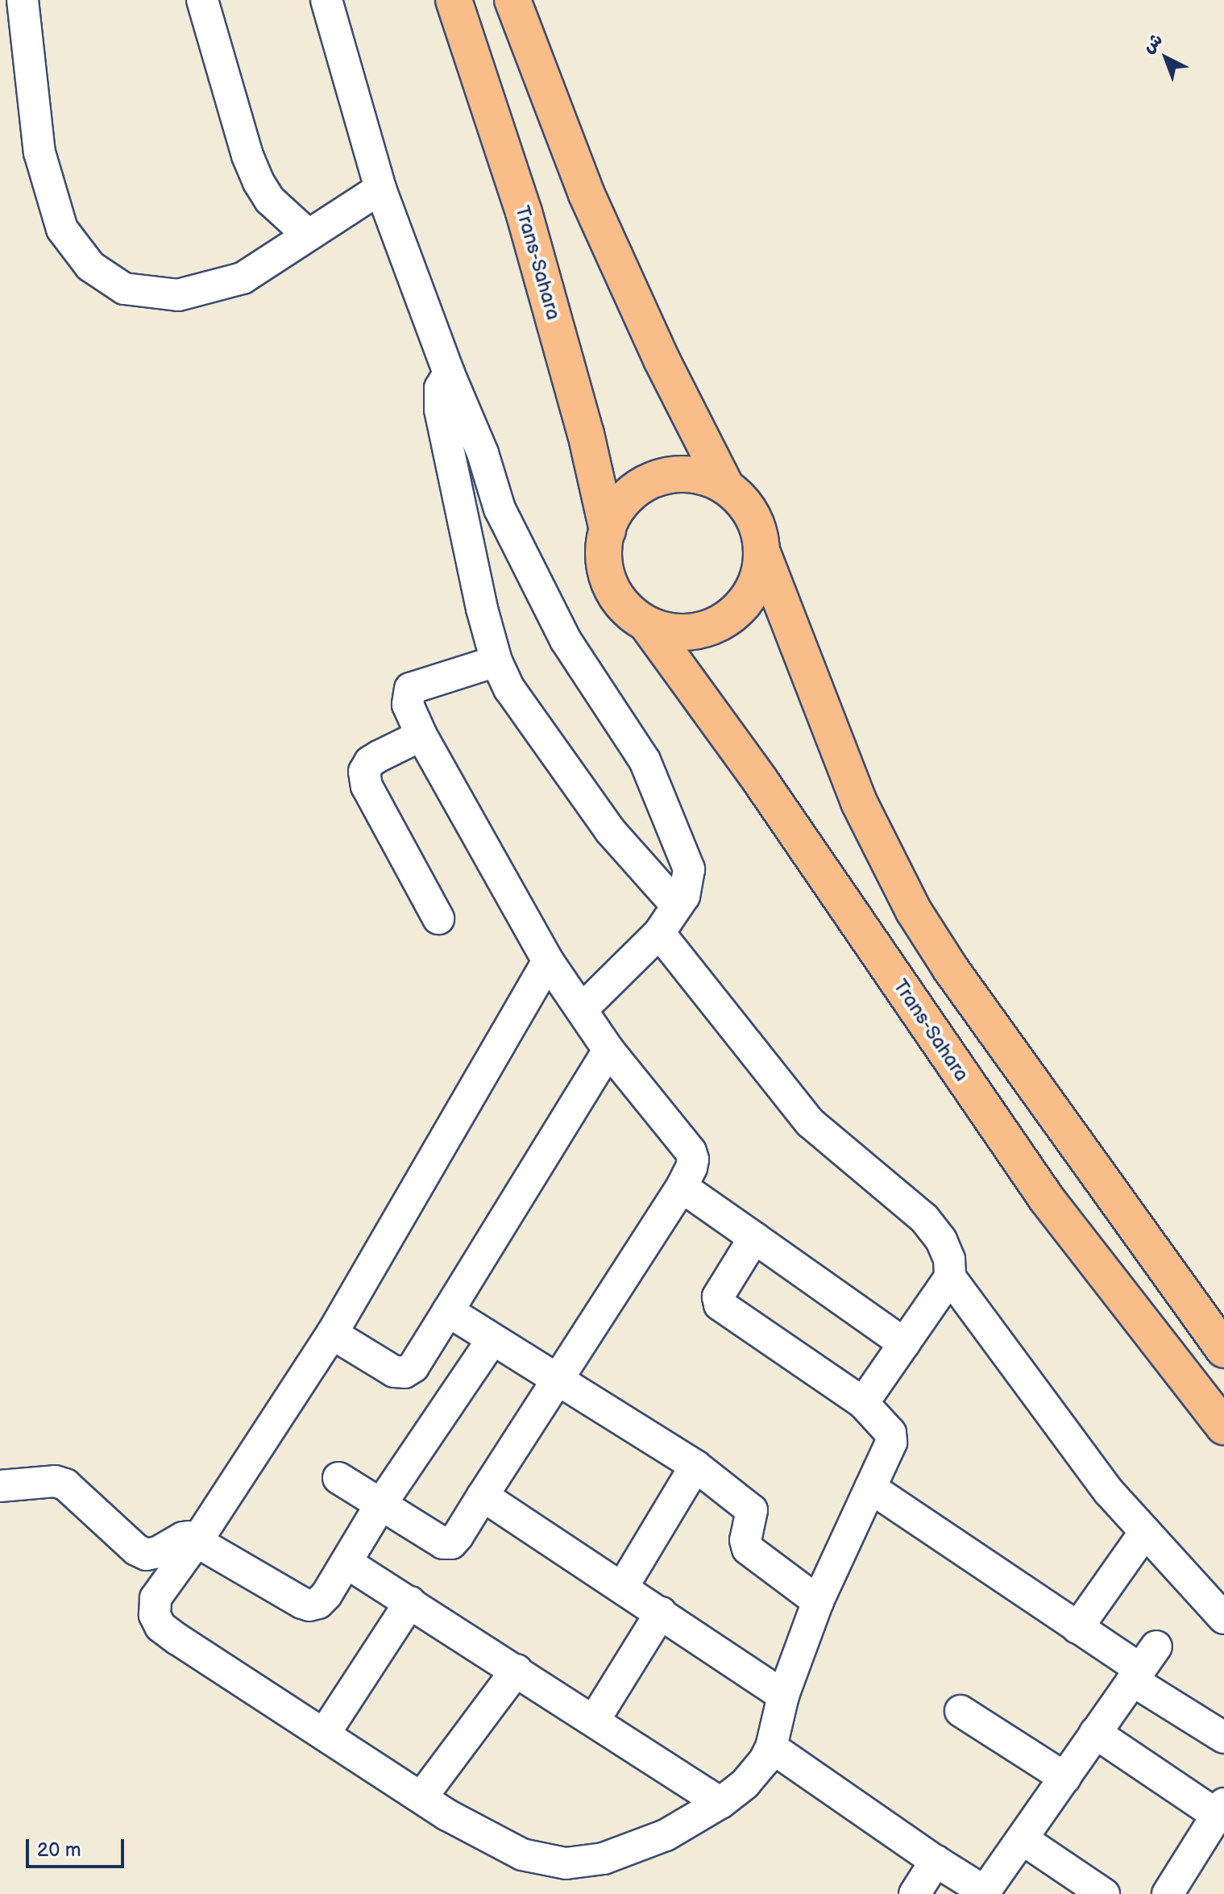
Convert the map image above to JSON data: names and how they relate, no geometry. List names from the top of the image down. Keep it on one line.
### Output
{"streets":{"highway":["Trans-Sahara"]},"scale_bar":"20 m","north":"top left"}
